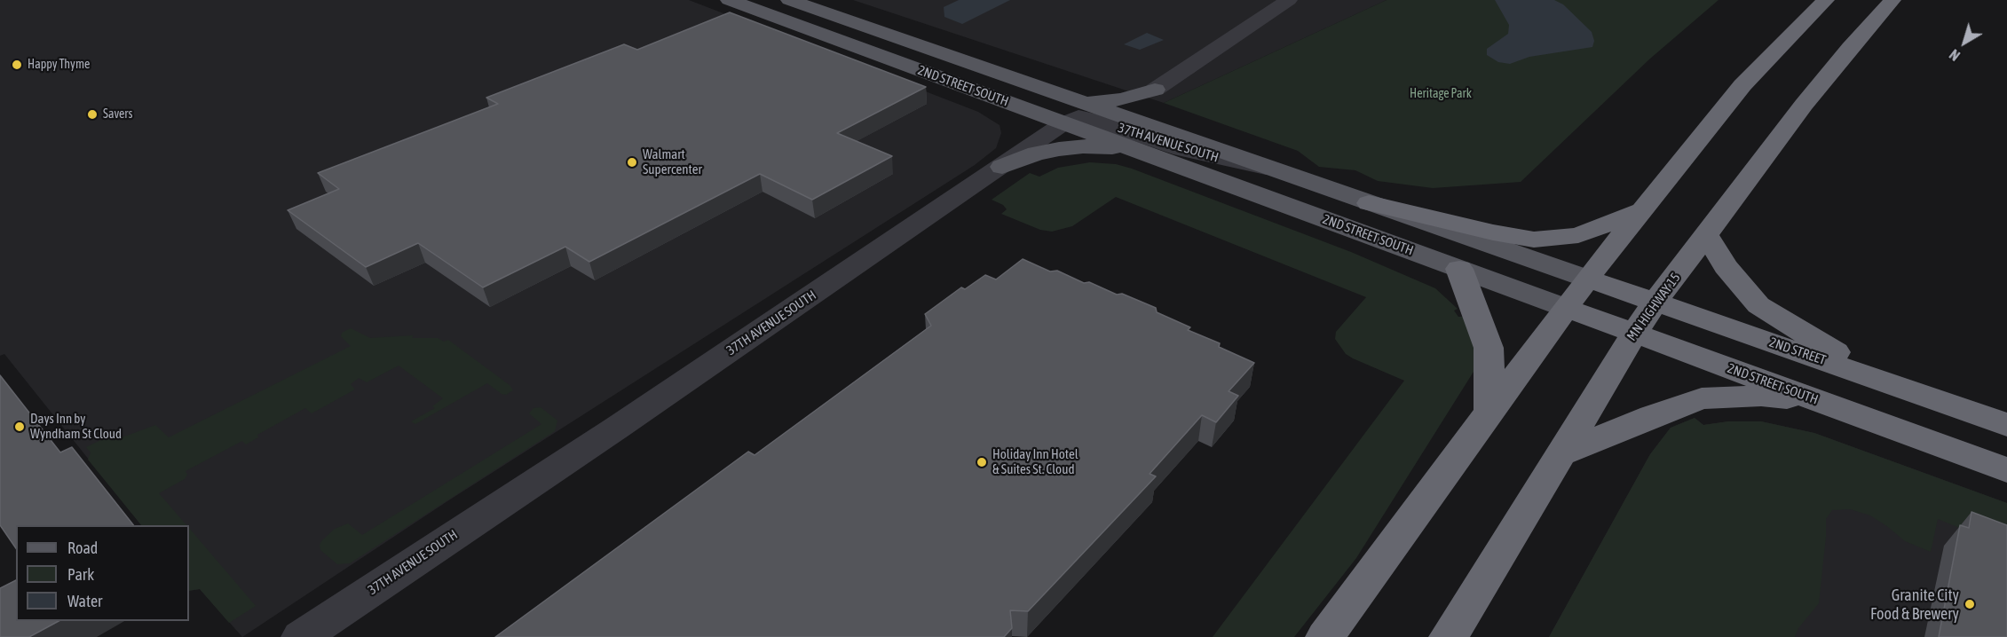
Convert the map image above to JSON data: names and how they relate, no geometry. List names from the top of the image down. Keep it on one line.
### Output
{"streets":{"highway":["2ND STREET SOUTH","MN HIGHWAY 15","2ND STREET"],"street":["37TH AVENUE SOUTH"]},"crossings":[["2ND STREET SOUTH","37TH AVENUE SOUTH"],["2ND STREET SOUTH","MN HIGHWAY 15"],["2ND STREET SOUTH","2ND STREET"],["MN HIGHWAY 15","2ND STREET"]],"parks":["Heritage Park"],"places":["Happy Thyme","Savers","Walmart Supercenter","Days Inn by Wyndham St Cloud","Holiday Inn Hotel & Suites St. Cloud","Granite City Food & Brewery"],"legend":["Road","Park","Water"],"north":"bottom left"}
